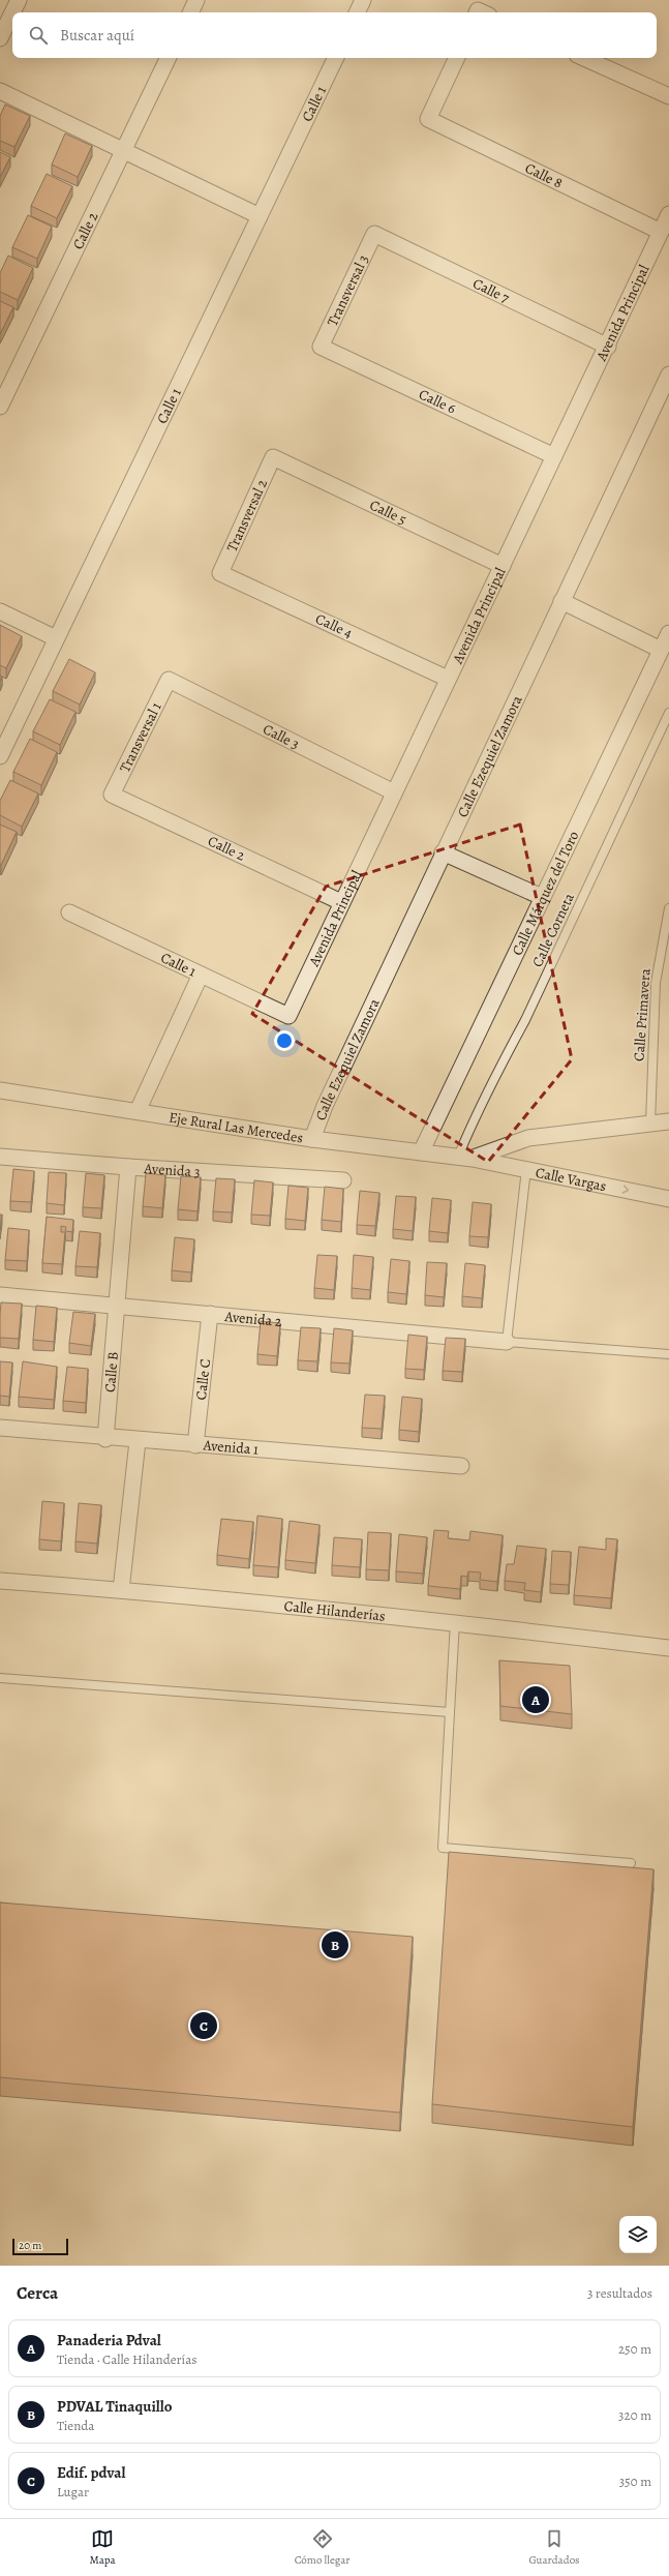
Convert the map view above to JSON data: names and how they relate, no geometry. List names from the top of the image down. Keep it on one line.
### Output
{"streets":{"street":["Calle 1","Calle 8","Calle 2","Transversal 3","Calle 7","Avenida Principal","Calle 6","Calle 5","Transversal 2","Calle 4","Calle 3","Transversal 1","Calle Ezequiel Zamora","Calle Márquez del Toro","Eje Rural Las Mercedes","Avenida 3","Calle Vargas","Avenida 2","Calle B","Calle C","Avenida 1","Calle Hilanderías"],"lane":["Calle Corneta","Calle Primavera"]},"crossings":[["Calle 1","Avenida Principal"],["Calle 8","Avenida Principal"],["Calle 2","Avenida Principal"],["Calle 2","Transversal 1"],["Transversal 3","Calle 7"],["Transversal 3","Calle 6"],["Calle 7","Avenida Principal"],["Avenida Principal","Calle 6"],["Avenida Principal","Calle 5"],["Avenida Principal","Calle 4"],["Avenida Principal","Calle 3"],["Calle 5","Transversal 2"],["Transversal 2","Calle 4"],["Calle 3","Transversal 1"],["Calle Ezequiel Zamora","Eje Rural Las Mercedes"],["Calle Márquez del Toro","Eje Rural Las Mercedes"],["Calle Corneta","Eje Rural Las Mercedes"],["Calle Corneta","Calle Vargas"],["Eje Rural Las Mercedes","Calle Vargas"],["Avenida 3","Calle B"],["Avenida 2","Calle B"],["Avenida 2","Calle C"],["Calle B","Avenida 1"],["Calle C","Avenida 1"]],"scale_bar":"20 m","page":{"search":"Buscar aquí","pins":["A","B","C"],"scale":"20 m","heading":["Cerca","3 resultados"],"list":[{"mark":"A","name":"Panaderia Pdval","note":"Tienda · Calle Hilanderías","value":"250 m"},{"mark":"B","name":"PDVAL Tinaquillo","note":"Tienda","value":"320 m"},{"mark":"C","name":"Edif. pdval","note":"Lugar","value":"350 m"}],"nav":["Mapa","Cómo llegar","Guardados"]}}
